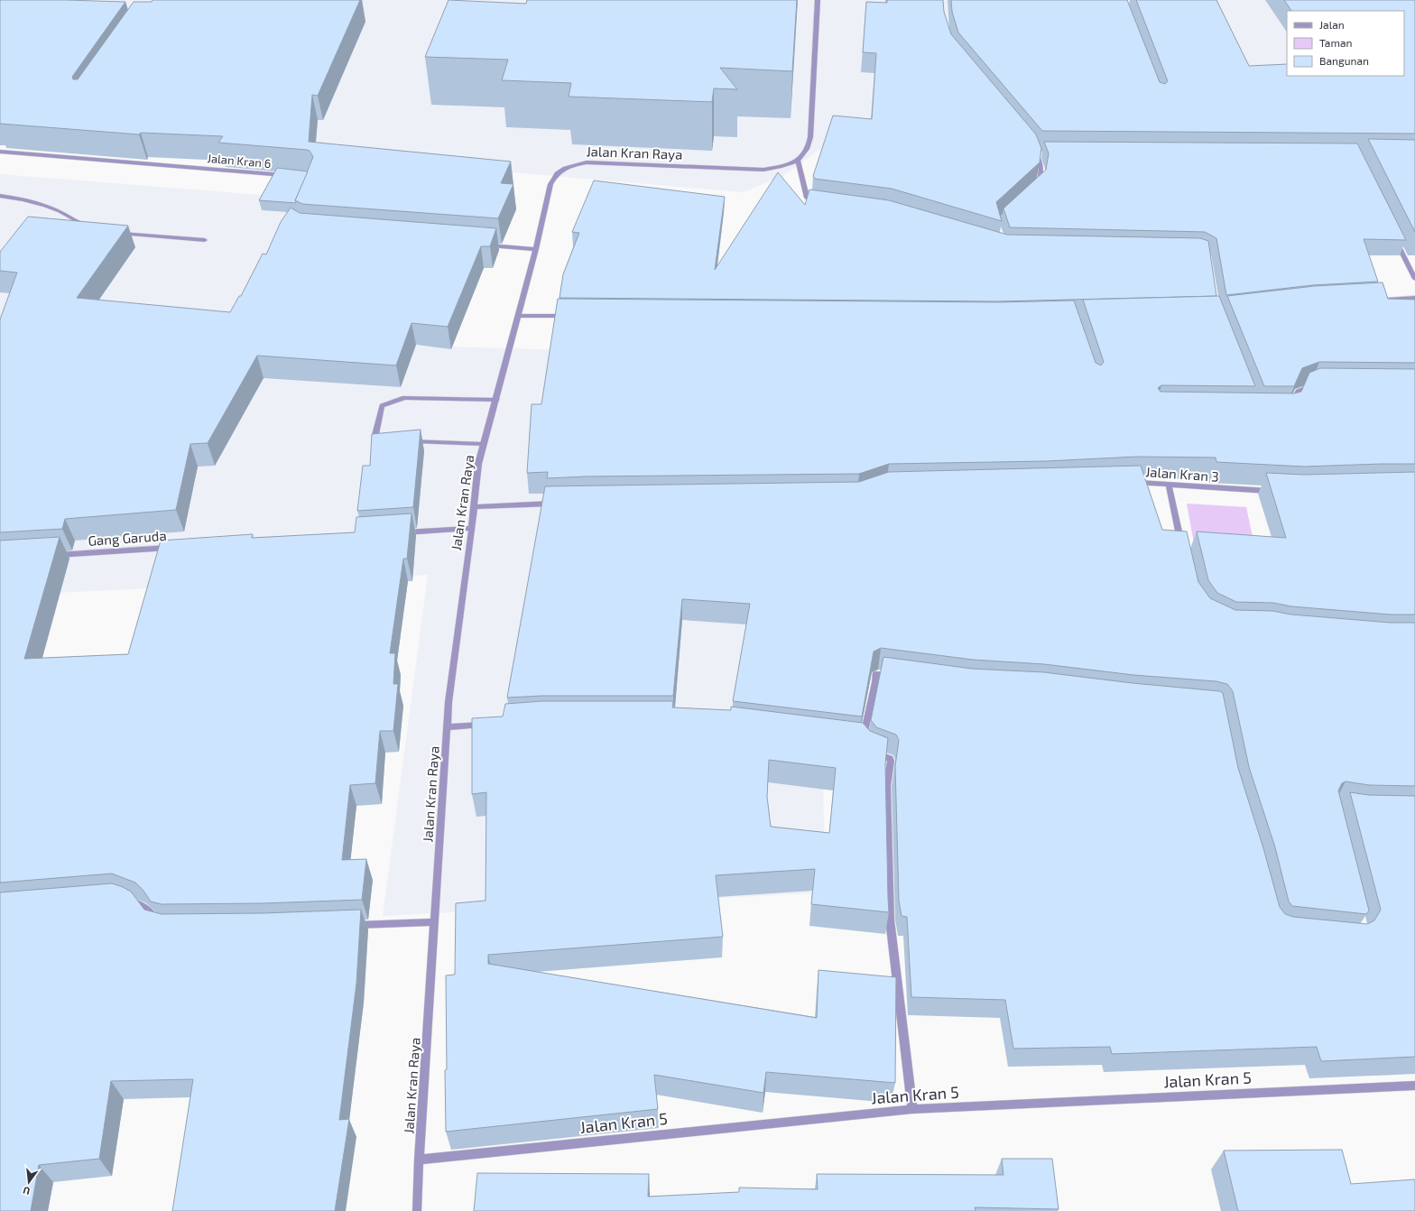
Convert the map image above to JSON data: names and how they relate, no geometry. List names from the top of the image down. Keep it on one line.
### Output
{"streets":{"street":["Jalan Kran Raya","Jalan Kran 6","Jalan Kran 3","Gang Garuda","Jalan Kran 5"]},"crossings":[["Jalan Kran Raya","Jalan Kran 5"]],"legend":["Jalan","Taman","Bangunan"],"north":"bottom"}
